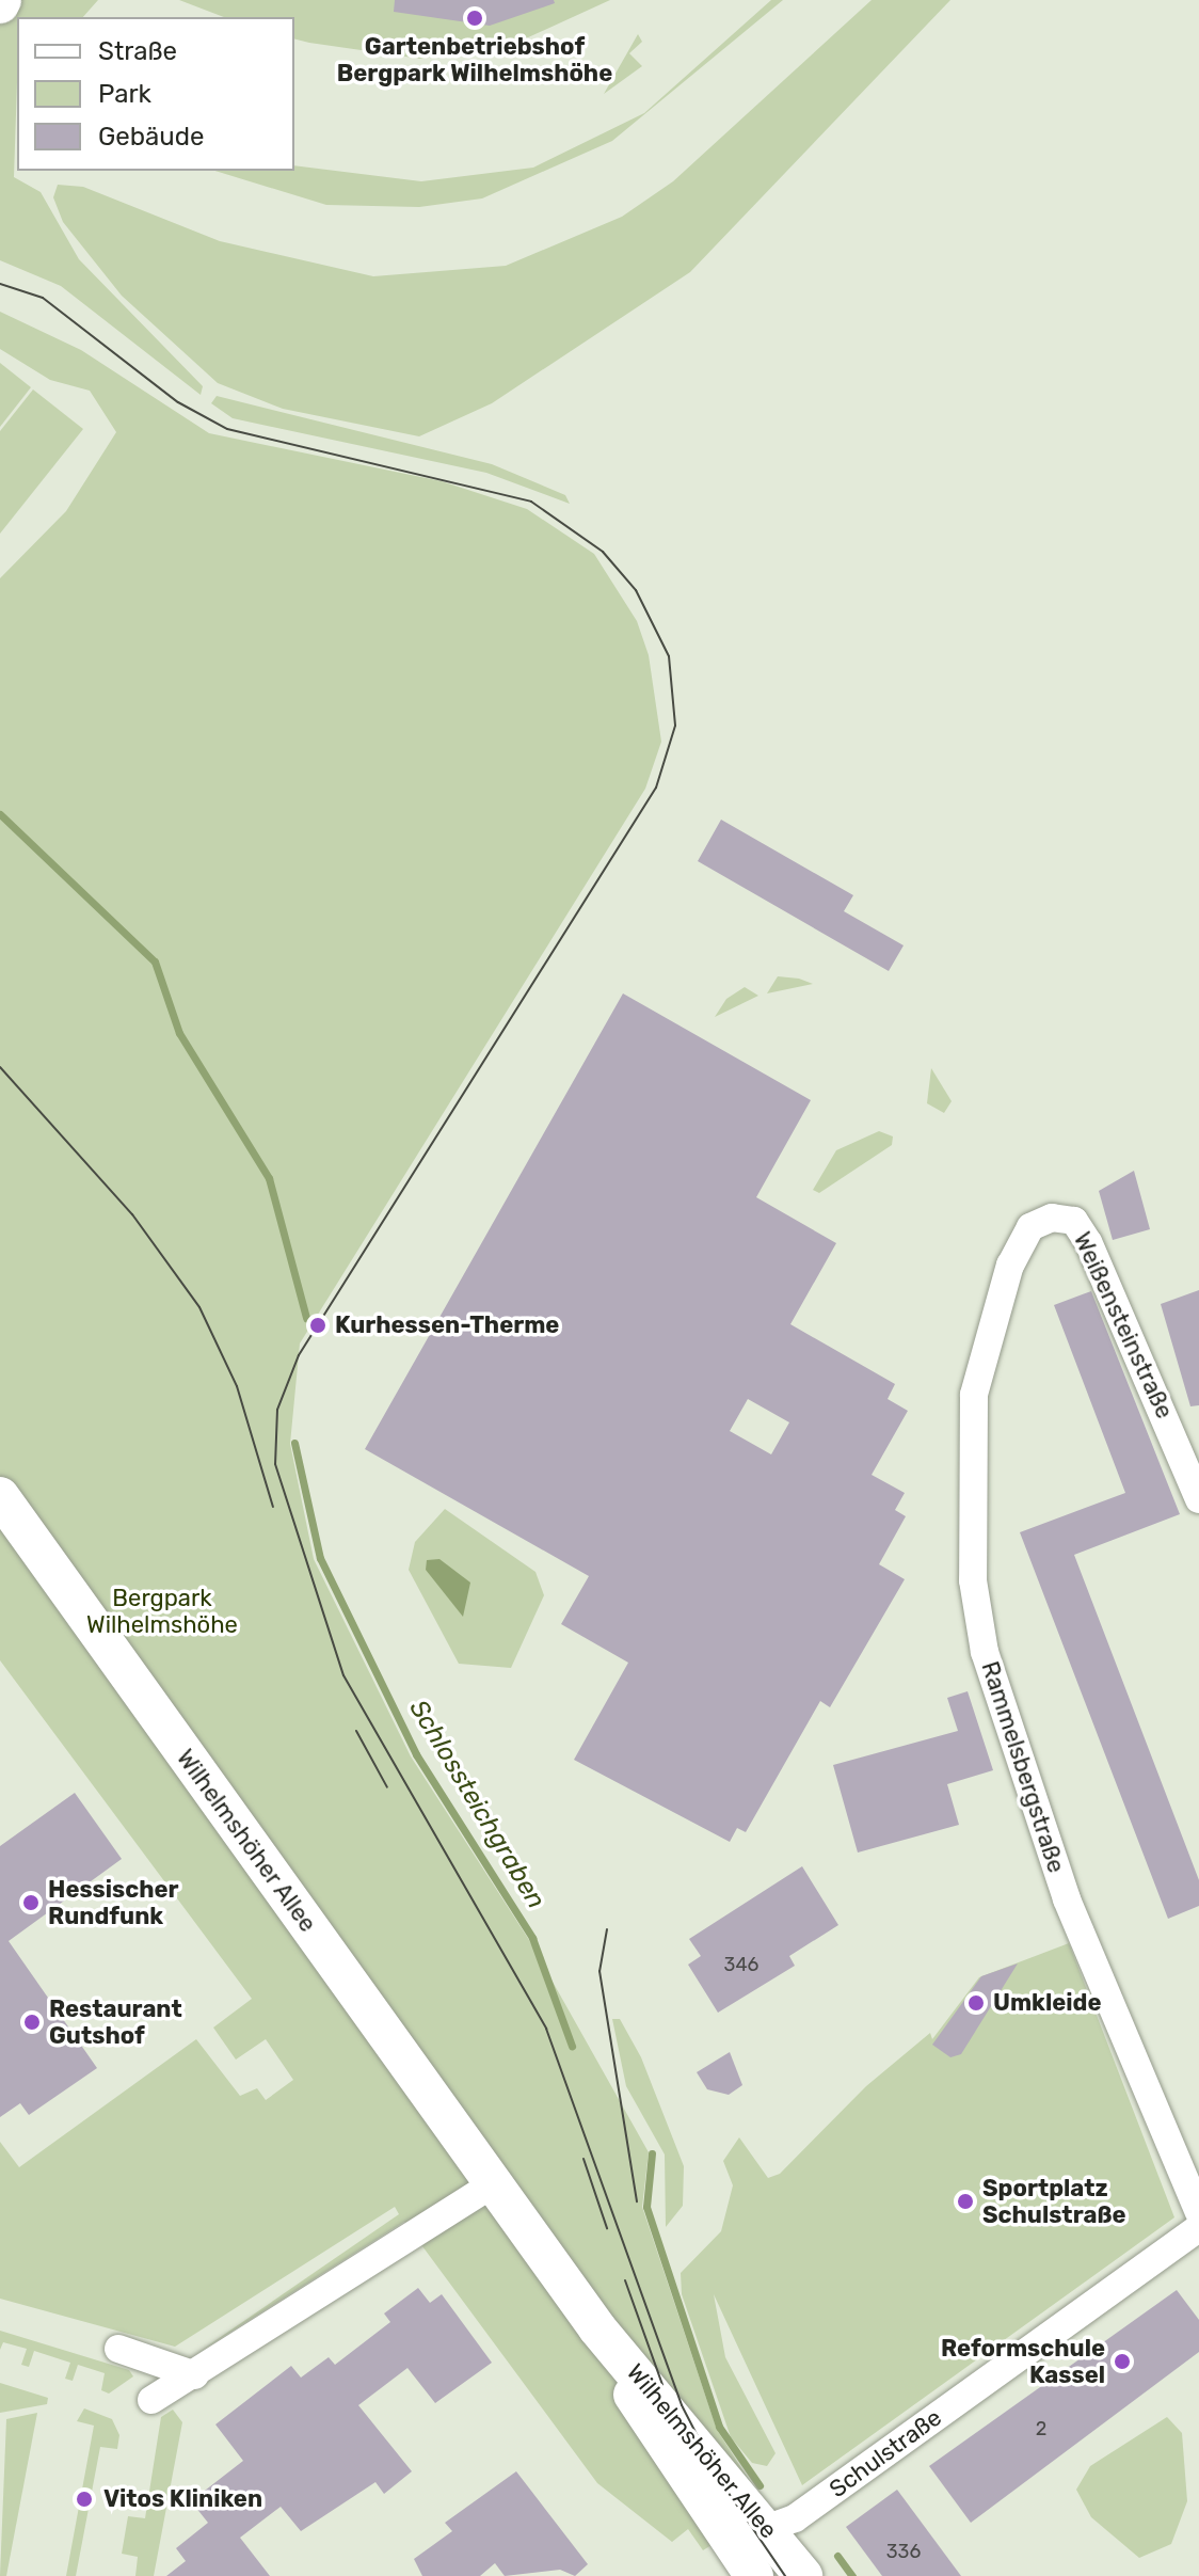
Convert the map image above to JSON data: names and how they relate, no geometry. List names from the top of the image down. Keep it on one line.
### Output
{"streets":{"main road":["Wilhelmshöher Allee"],"street":["Weißensteinstraße","Rammelsbergstraße","Schulstraße"]},"crossings":[["Weißensteinstraße","Rammelsbergstraße"],["Wilhelmshöher Allee","Schulstraße"]],"water":["Schlossteichgraben"],"parks":["Bergpark Wilhelmshöhe"],"places":["Gartenbetriebshof Bergpark Wilhelmshöhe","Kurhessen-Therme","Hessischer Rundfunk","Umkleide","Restaurant Gutshof","Sportplatz Schulstraße","Reformschule Kassel","Vitos Kliniken"],"house_numbers":["346","2","336"],"legend":["Straße","Park","Gebäude"]}
